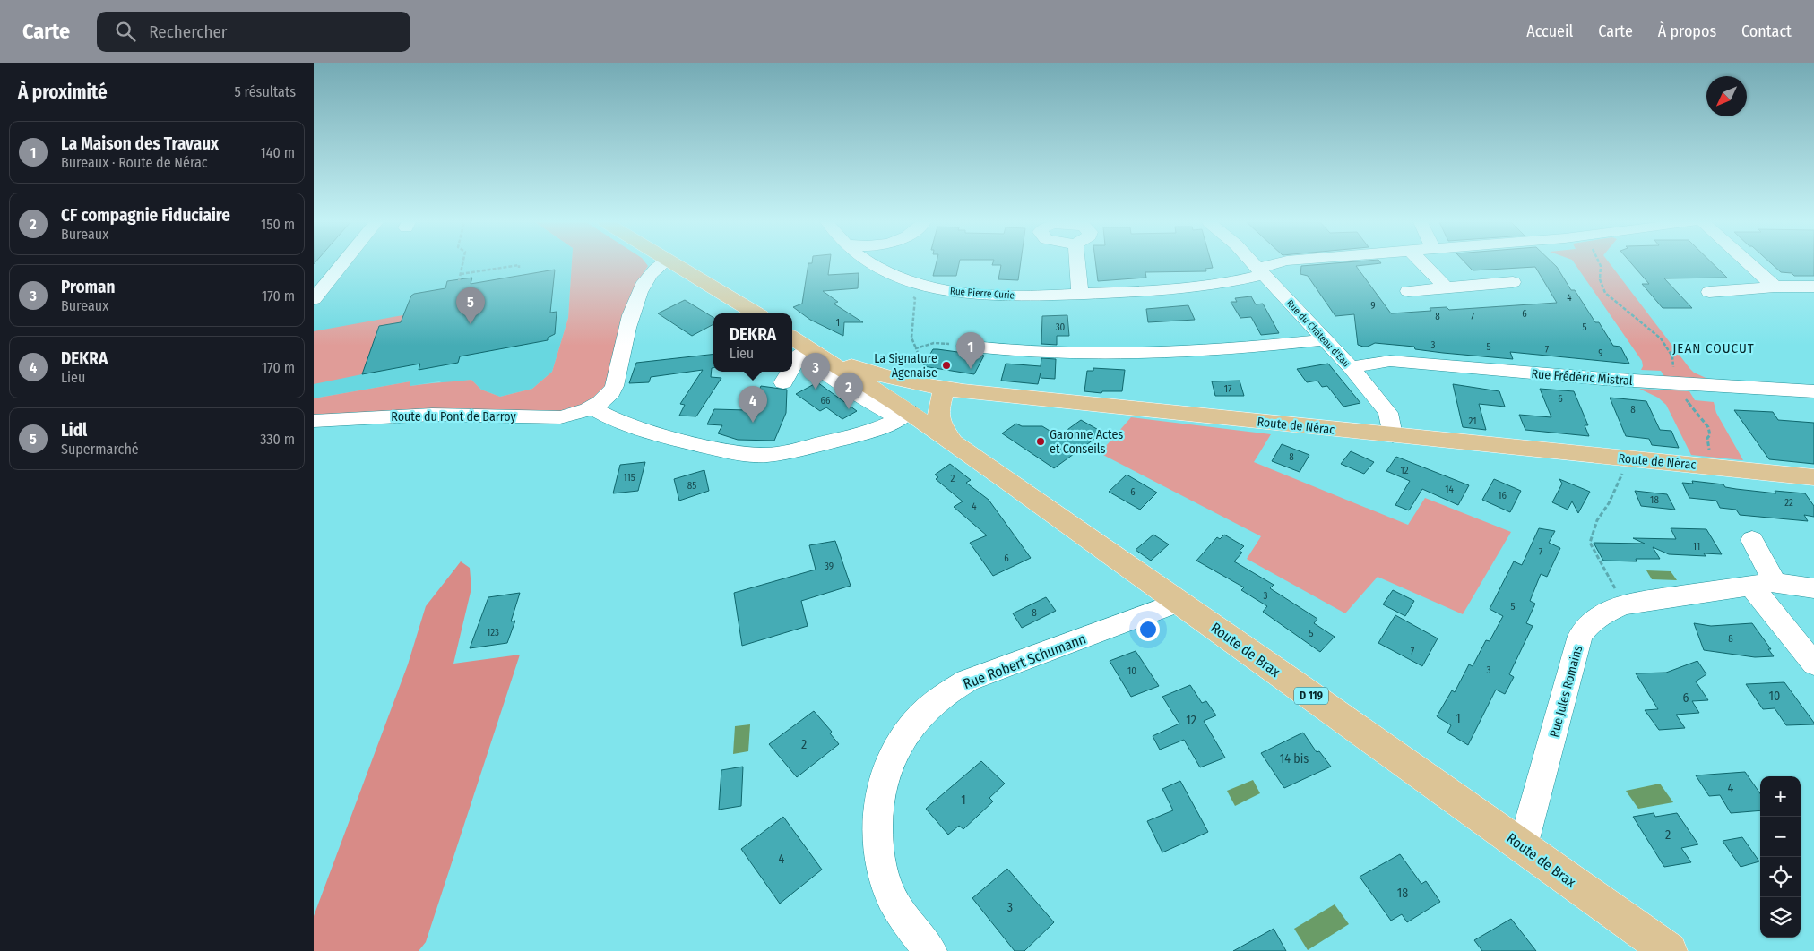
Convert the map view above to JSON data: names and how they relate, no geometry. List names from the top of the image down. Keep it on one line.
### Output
{"streets":{"main road":["Route de Nérac","Route de Brax","D 119"],"street":["Rue Pierre Curie","Rue du Château d'Eau","Rue Frédéric Mistral","Route du Pont de Barroy","Rue Robert Schumann","Rue Jules Romains"]},"crossings":[["Rue Pierre Curie","Rue du Château d'Eau"],["Rue du Château d'Eau","Rue Frédéric Mistral"],["Rue du Château d'Eau","Route de Nérac"],["Route de Nérac","Route de Brax"],["Route de Brax","Rue Robert Schumann"],["Route de Brax","Rue Jules Romains"],["Route de Brax","D 119"]],"districts":["JEAN COUCUT"],"places":["La Signature Agenaise","Garonne Actes et Conseils"],"house_numbers":["4","9","6","8","7","1","30","5","3","5","7","9","17","6","66","8","21","8","12","115","2","85","14","6","16","18","22","4","11","7","6","39","3","5","8","123","5","8","7","3","10","10","6","1","12","2","14 bis","4","1","2","4","18","3"],"north":"bottom left","page":{"header":"Carte","search":"Rechercher","nav":["Accueil","Carte","À propos","Contact"],"heading":["À proximité","5 résultats"],"list":[{"mark":"1","name":"La Maison des Travaux","note":"Bureaux · Route de Nérac","value":"140 m"},{"mark":"2","name":"CF compagnie Fiduciaire","note":"Bureaux","value":"150 m"},{"mark":"3","name":"Proman","note":"Bureaux","value":"170 m"},{"mark":"4","name":"DEKRA","note":"Lieu","value":"170 m"},{"mark":"5","name":"Lidl","note":"Supermarché","value":"330 m"}],"pins":["5","1","3","2","4"],"popup":["DEKRA","Lieu"],"map_buttons":["+","−"]}}
